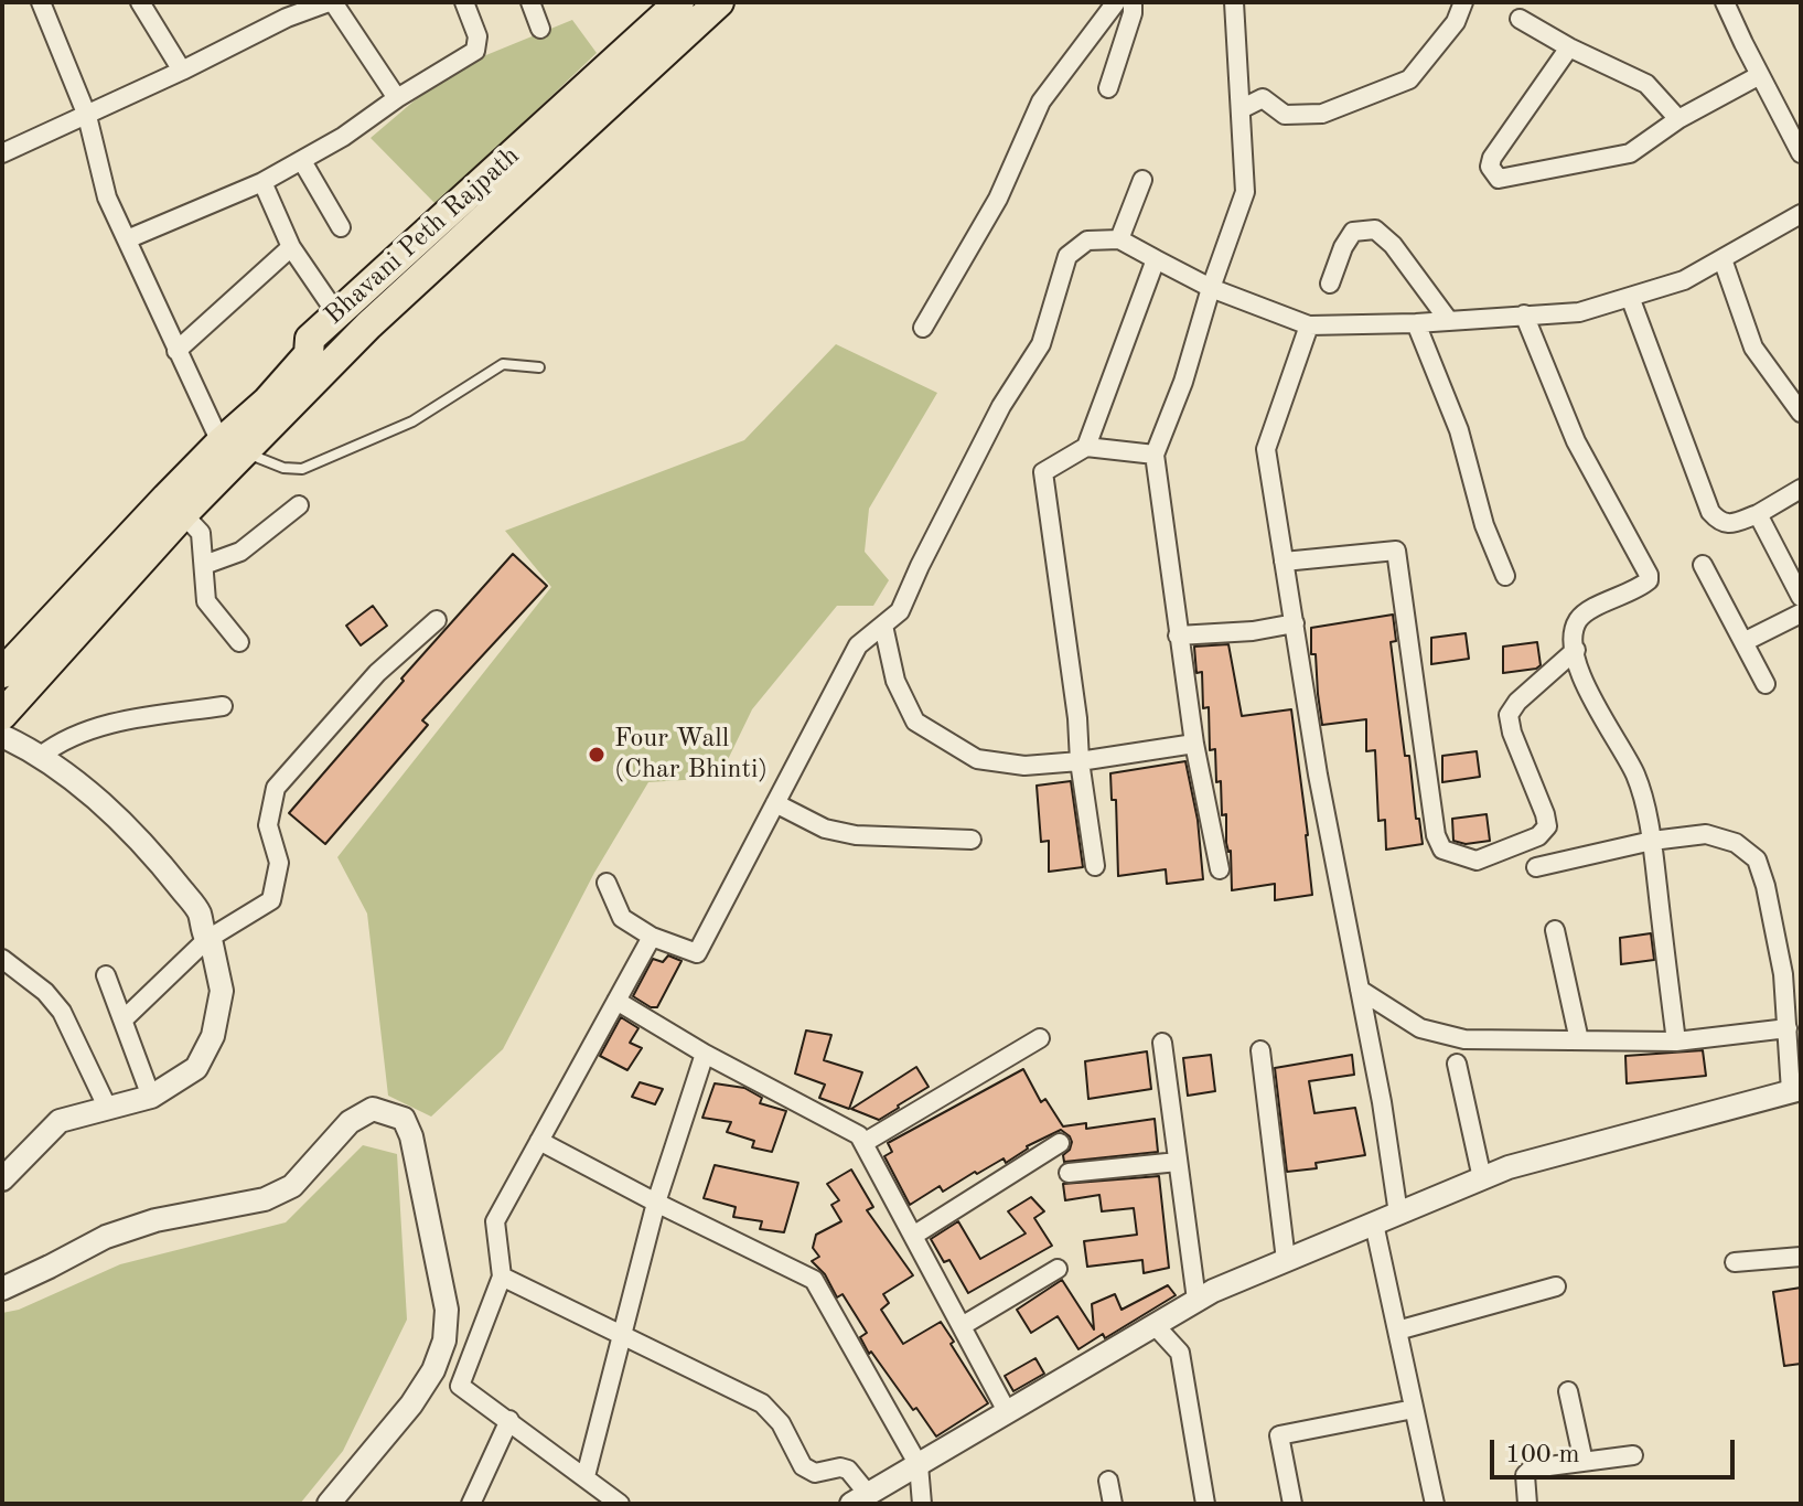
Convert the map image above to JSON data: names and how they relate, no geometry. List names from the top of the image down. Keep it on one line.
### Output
{"streets":{"main road":["Bhavani Peth Rajpath"]},"places":["Four Wall (Char Bhinti)"],"scale_bar":"100 m"}
